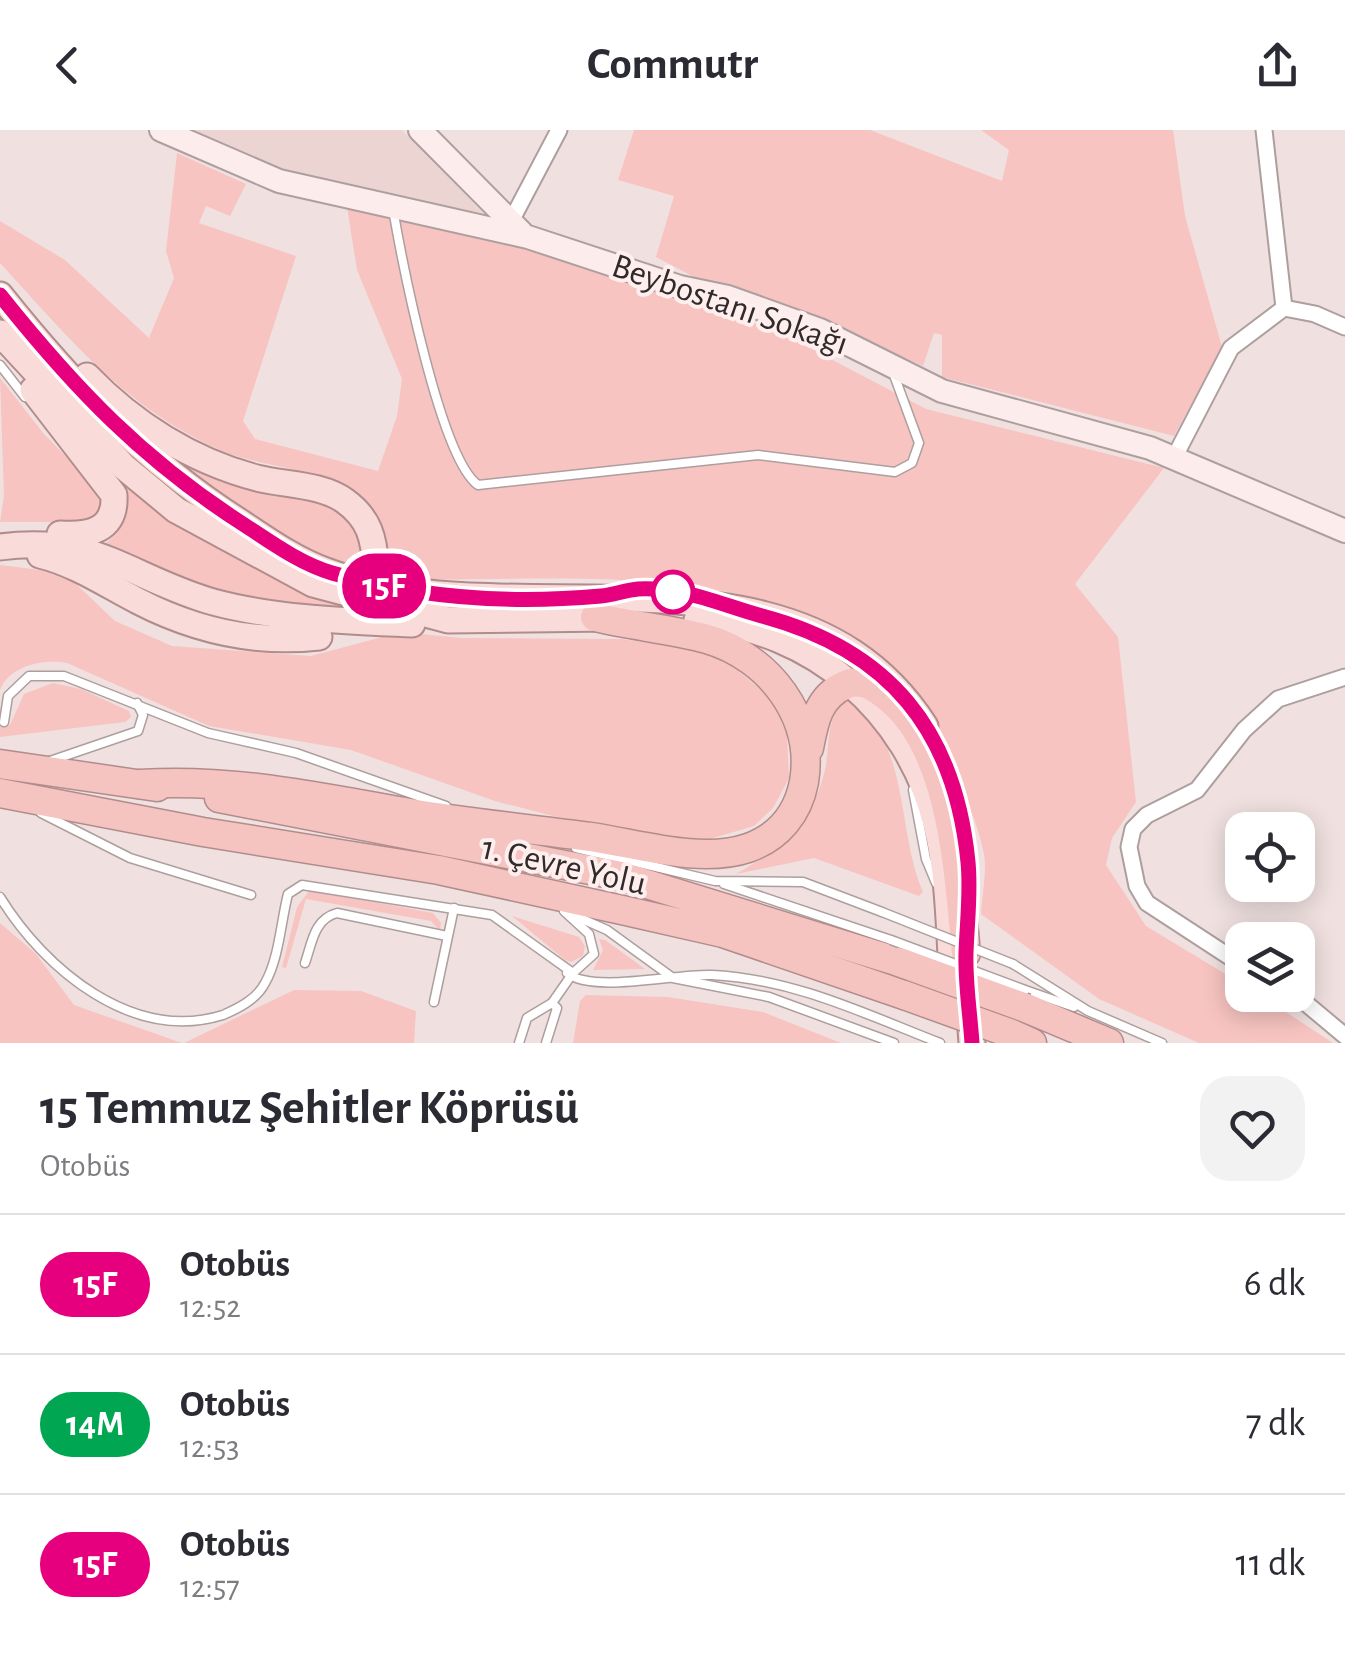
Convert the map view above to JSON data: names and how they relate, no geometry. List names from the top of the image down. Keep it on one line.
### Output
{"streets":{"highway":["1. Çevre Yolu"],"street":["Beybostanı Sokağı"]},"lines":["bus line 15F"],"page":{"header":"Commutr","on_map":"15F","heading":["15 Temmuz Şehitler Köprüsü","Otobüs"],"list":[{"mark":"15F","name":"Otobüs","note":"12:52","value":"6 dk"},{"mark":"14M","name":"Otobüs","note":"12:53","value":"7 dk"},{"mark":"15F","name":"Otobüs","note":"12:57","value":"11 dk"}]}}
